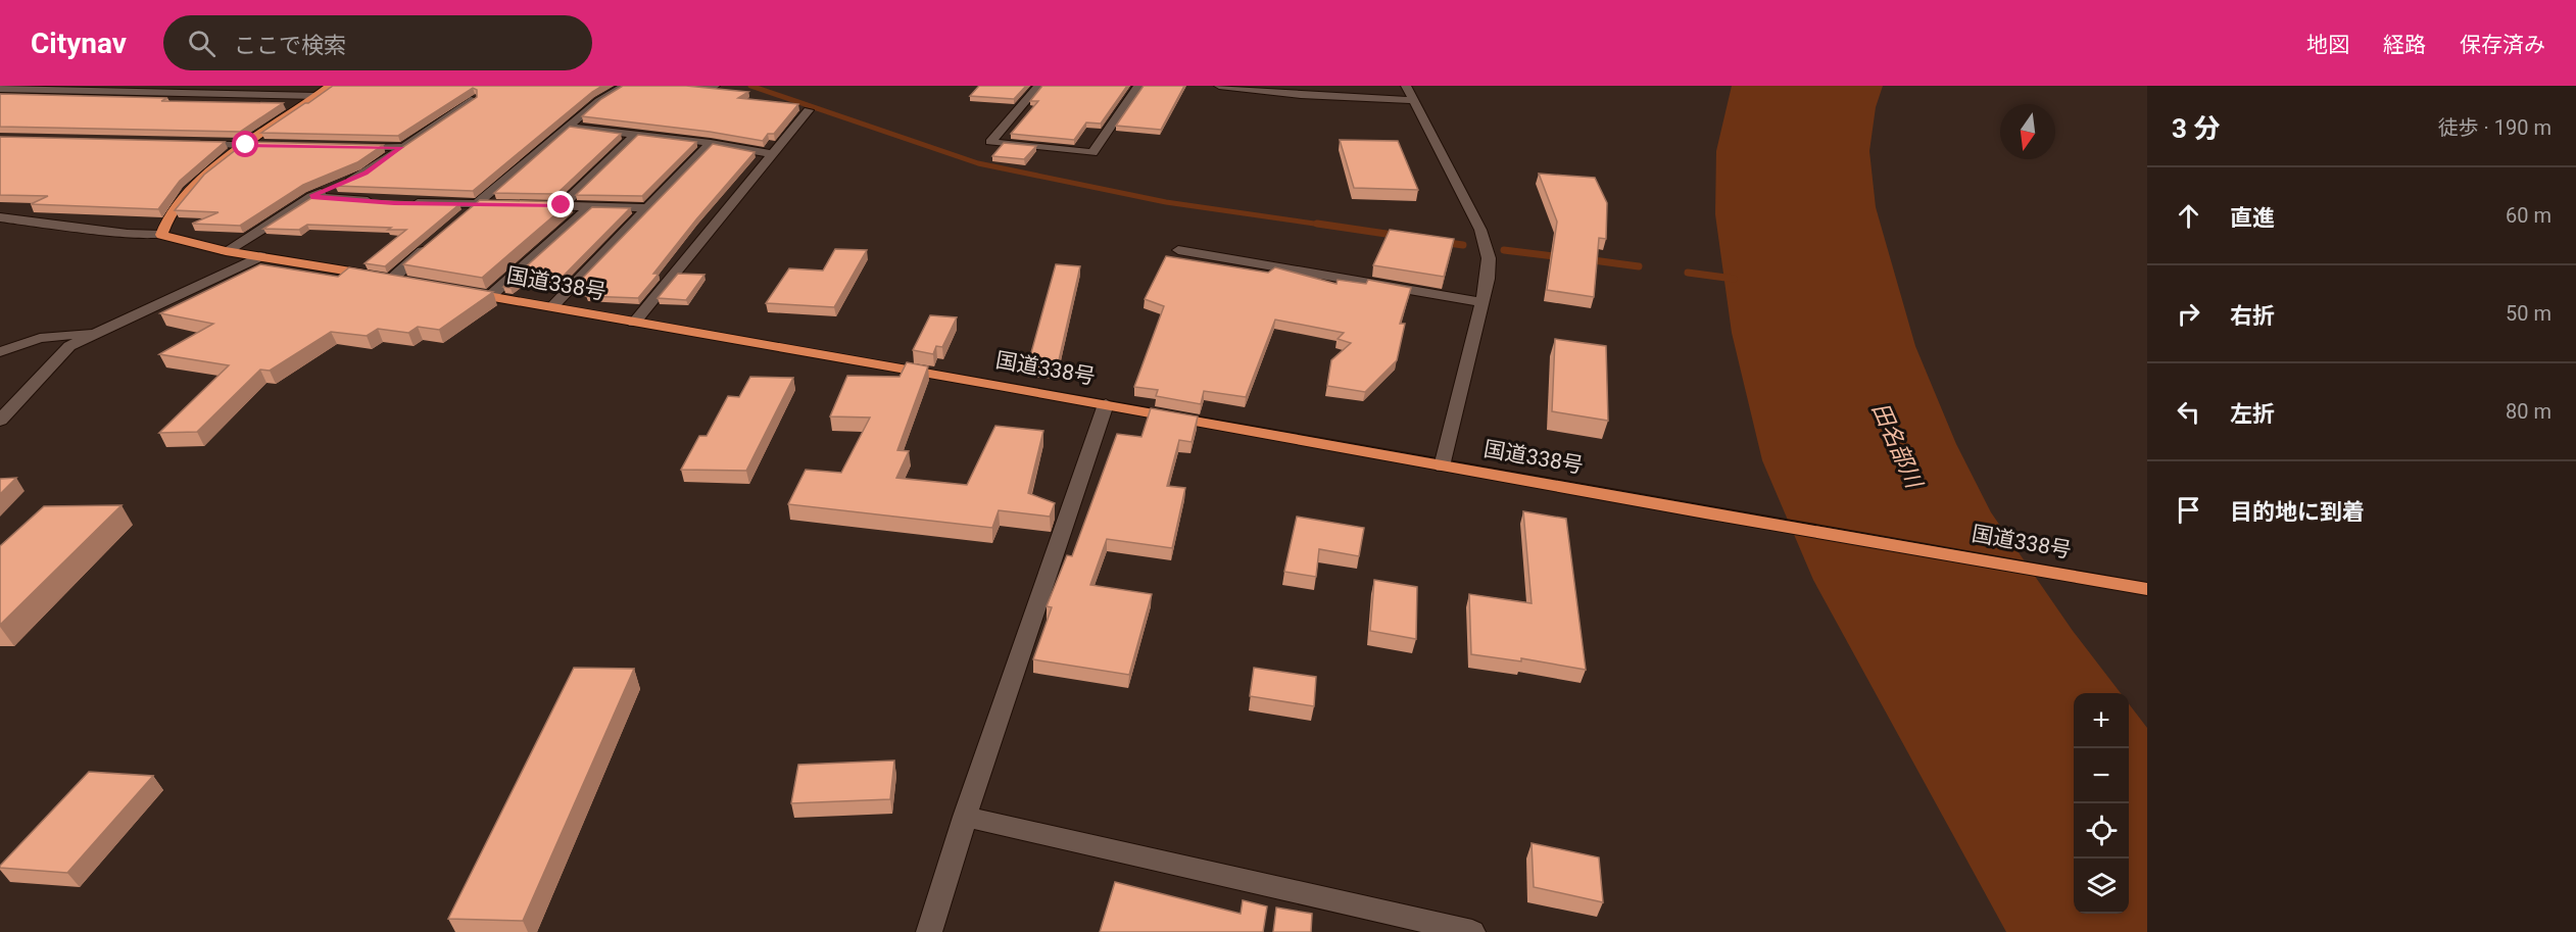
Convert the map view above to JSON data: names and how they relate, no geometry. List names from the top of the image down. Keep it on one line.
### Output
{"streets":{"highway":["国道338号"]},"water":["田名部川"],"north":"bottom","page":{"header":"Citynav","search":"ここで検索","nav":["地図","経路","保存済み"],"heading":["3 分","徒歩 · 190 m"],"list":[["直進","60 m"],["右折","50 m"],["左折","80 m"],"目的地に到着"],"map_buttons":["+","−"]}}
